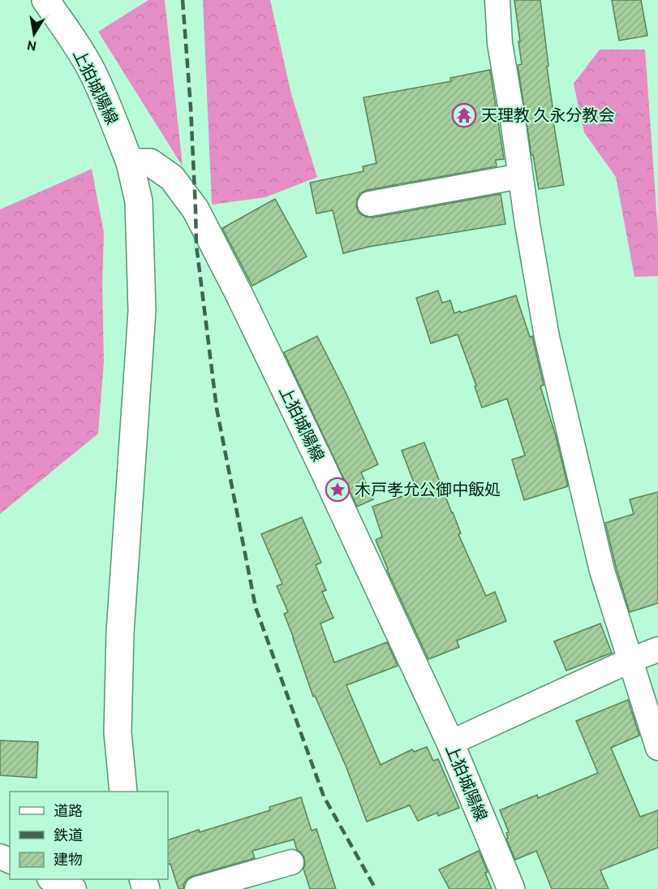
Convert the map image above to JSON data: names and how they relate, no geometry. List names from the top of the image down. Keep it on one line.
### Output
{"streets":{"main road":["上狛城陽線"]},"places":{"temple":["天理教 久永分教会"],"place":["木戸孝允公御中飯処"]},"legend":["道路","鉄道","建物"],"north":"bottom"}
